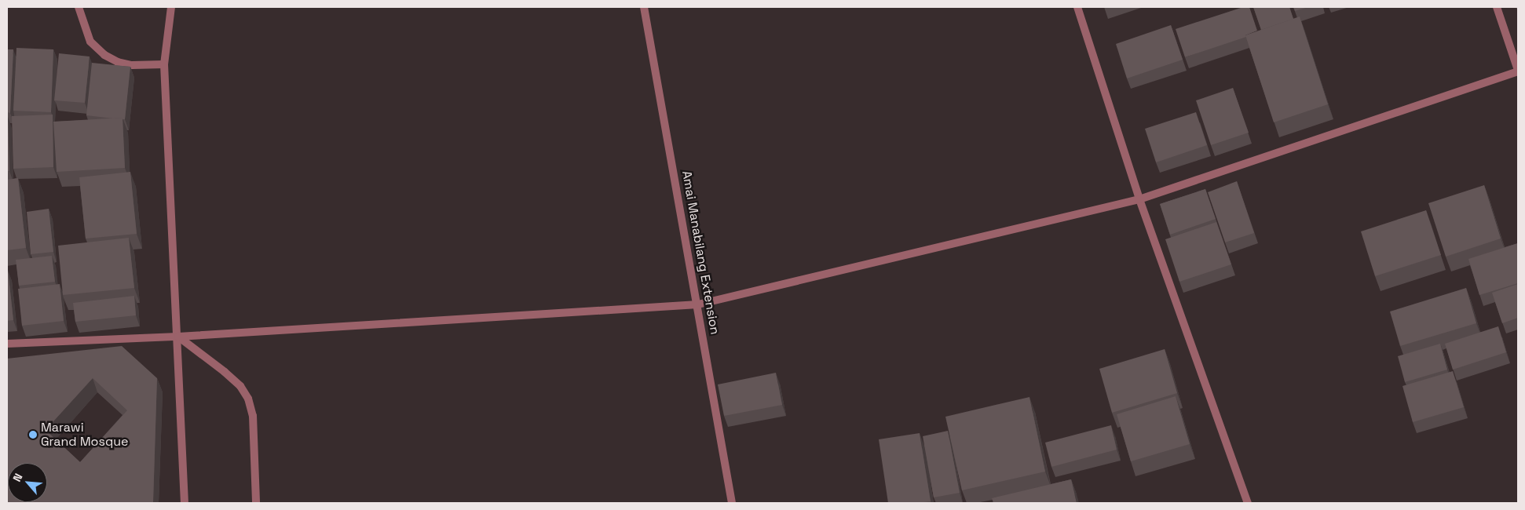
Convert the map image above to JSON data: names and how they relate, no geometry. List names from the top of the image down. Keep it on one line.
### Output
{"streets":{"street":["Amai Manabilang Extension"]},"places":["Marawi Grand Mosque"],"north":"top left"}
